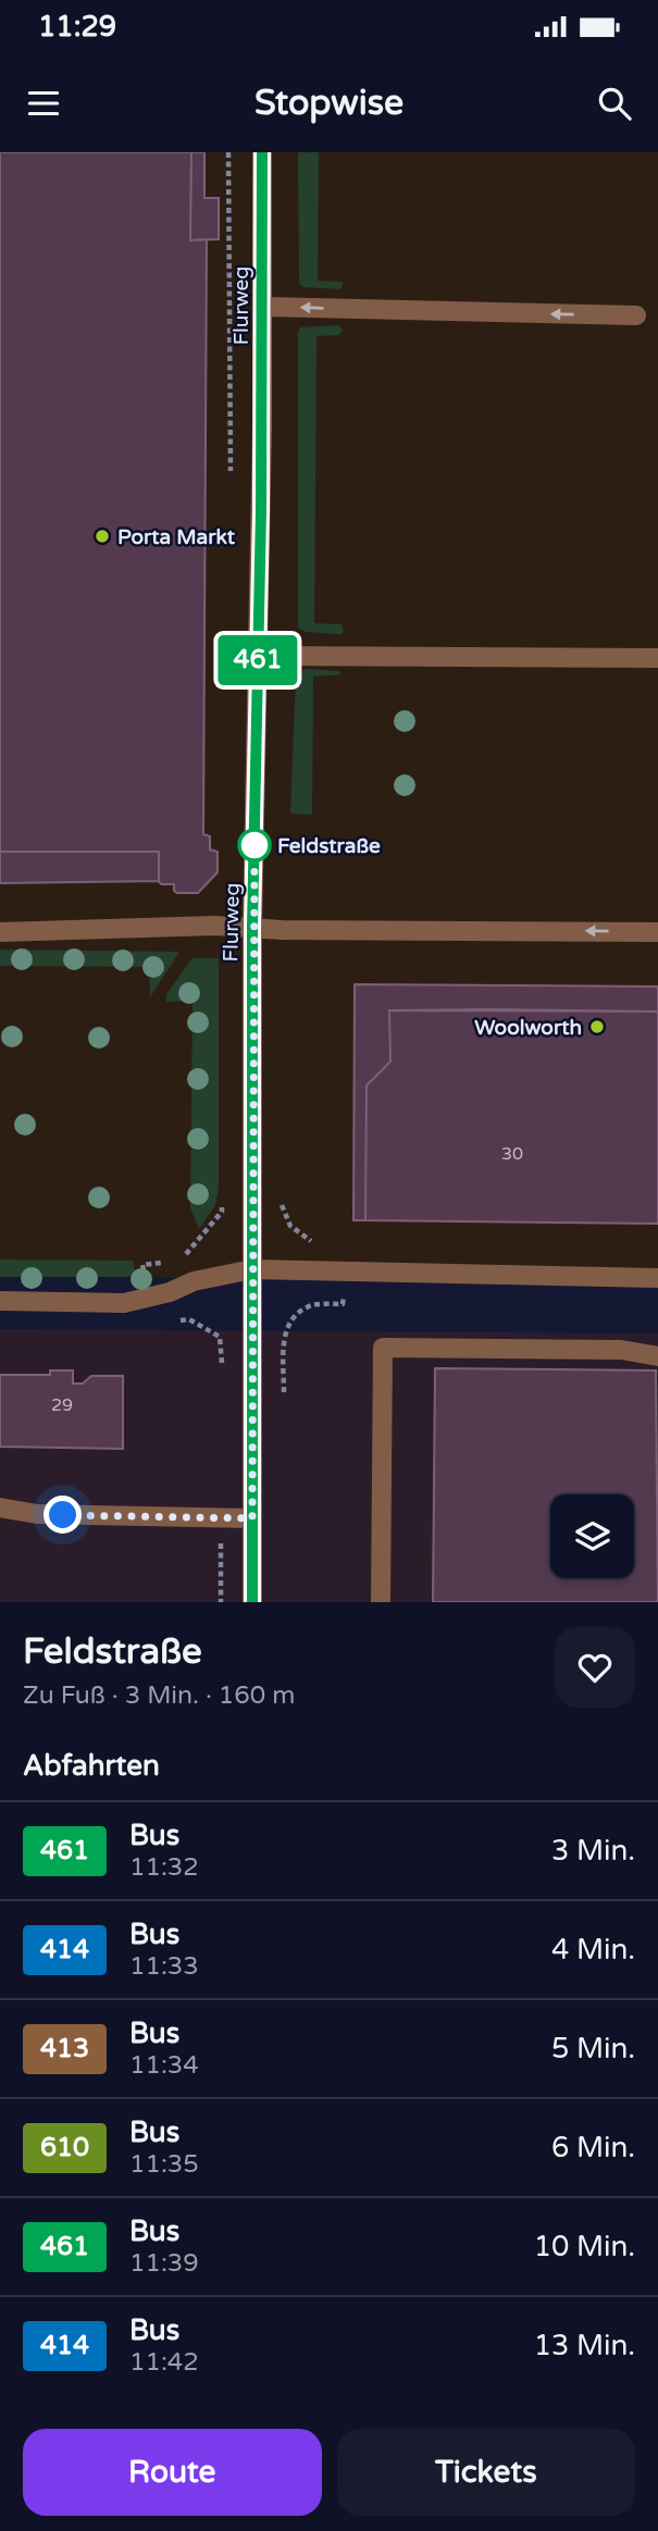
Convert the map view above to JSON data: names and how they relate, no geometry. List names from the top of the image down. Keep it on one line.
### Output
{"streets":{"street":["Flurweg"]},"places":["Porta Markt","Feldstraße","Woolworth"],"lines":["bus line 461"],"house_numbers":["30","29"],"page":{"status":"11:29","header":"Stopwise","on_map":"461","heading":[["Feldstraße","Zu Fuß · 3 Min. · 160 m"],"Abfahrten"],"list":[{"mark":"461","name":"Bus","note":"11:32","value":"3 Min."},{"mark":"414","name":"Bus","note":"11:33","value":"4 Min."},{"mark":"413","name":"Bus","note":"11:34","value":"5 Min."},{"mark":"610","name":"Bus","note":"11:35","value":"6 Min."},{"mark":"461","name":"Bus","note":"11:39","value":"10 Min."},{"mark":"414","name":"Bus","note":"11:42","value":"13 Min."}],"buttons":["Route","Tickets"]}}
